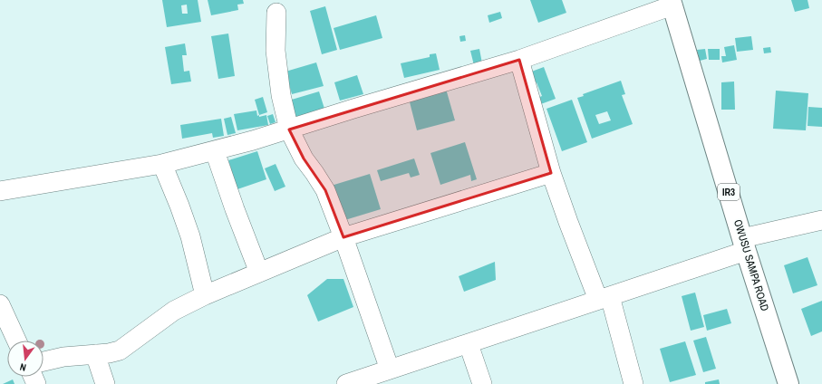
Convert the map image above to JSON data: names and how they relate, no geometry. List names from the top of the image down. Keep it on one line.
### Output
{"streets":{"main road":["IR3","OWUSU SAMPA ROAD"]},"north":"bottom"}
